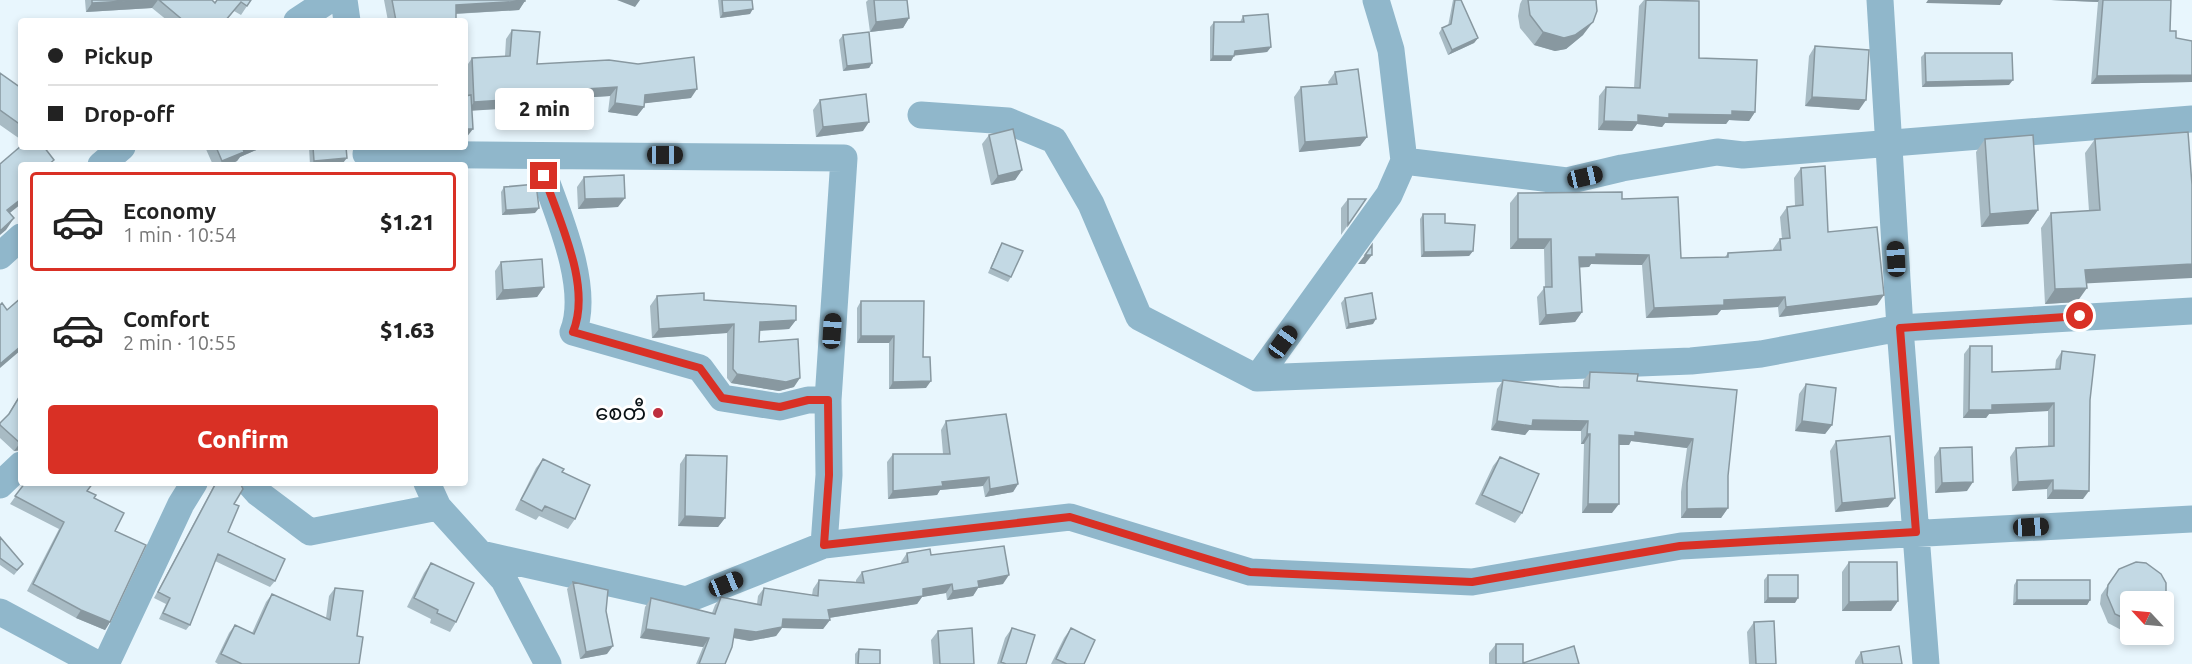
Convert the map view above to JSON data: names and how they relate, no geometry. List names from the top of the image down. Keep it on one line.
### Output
{"places":["စေတီ"],"north":"top left","page":{"banner":["Pickup","Drop-off"],"bubble":"2 min","list":[{"name":"Economy","note":"1 min · 10:54","value":"$1.21"},{"name":"Comfort","note":"2 min · 10:55","value":"$1.63"}],"buttons":"Confirm"}}
